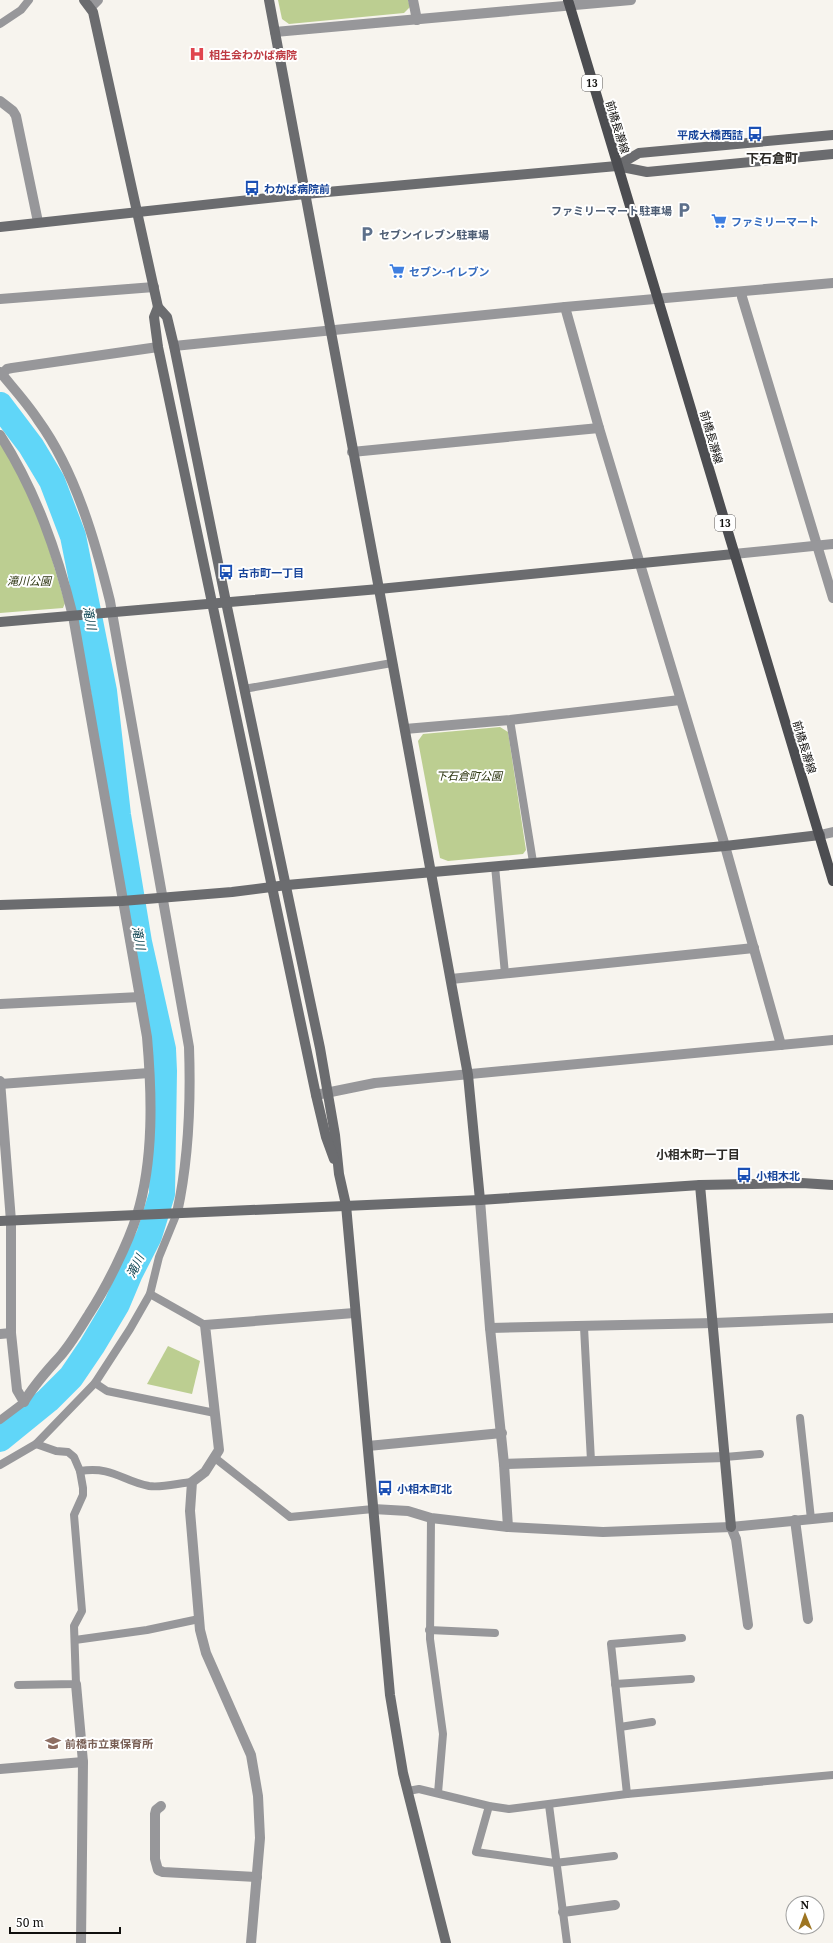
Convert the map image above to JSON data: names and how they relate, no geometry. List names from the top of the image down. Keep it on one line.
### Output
{"streets":{"main road":["13","前橋長瀞線"]},"districts":["下石倉町","小相木町一丁目"],"water":["滝川"],"parks":["滝川公園","下石倉町公園"],"places":{"hospital":["相生会わかば病院"],"bus stop":["平成大橋西詰","わかば病院前","古市町一丁目","小相木北","小相木町北"],"parking":["ファミリーマート駐車場","セブンイレブン駐車場"],"supermarket":["ファミリーマート","セブン-イレブン"],"school or university":["前橋市立東保育所"]},"scale_bar":"50 m","north":"top"}
